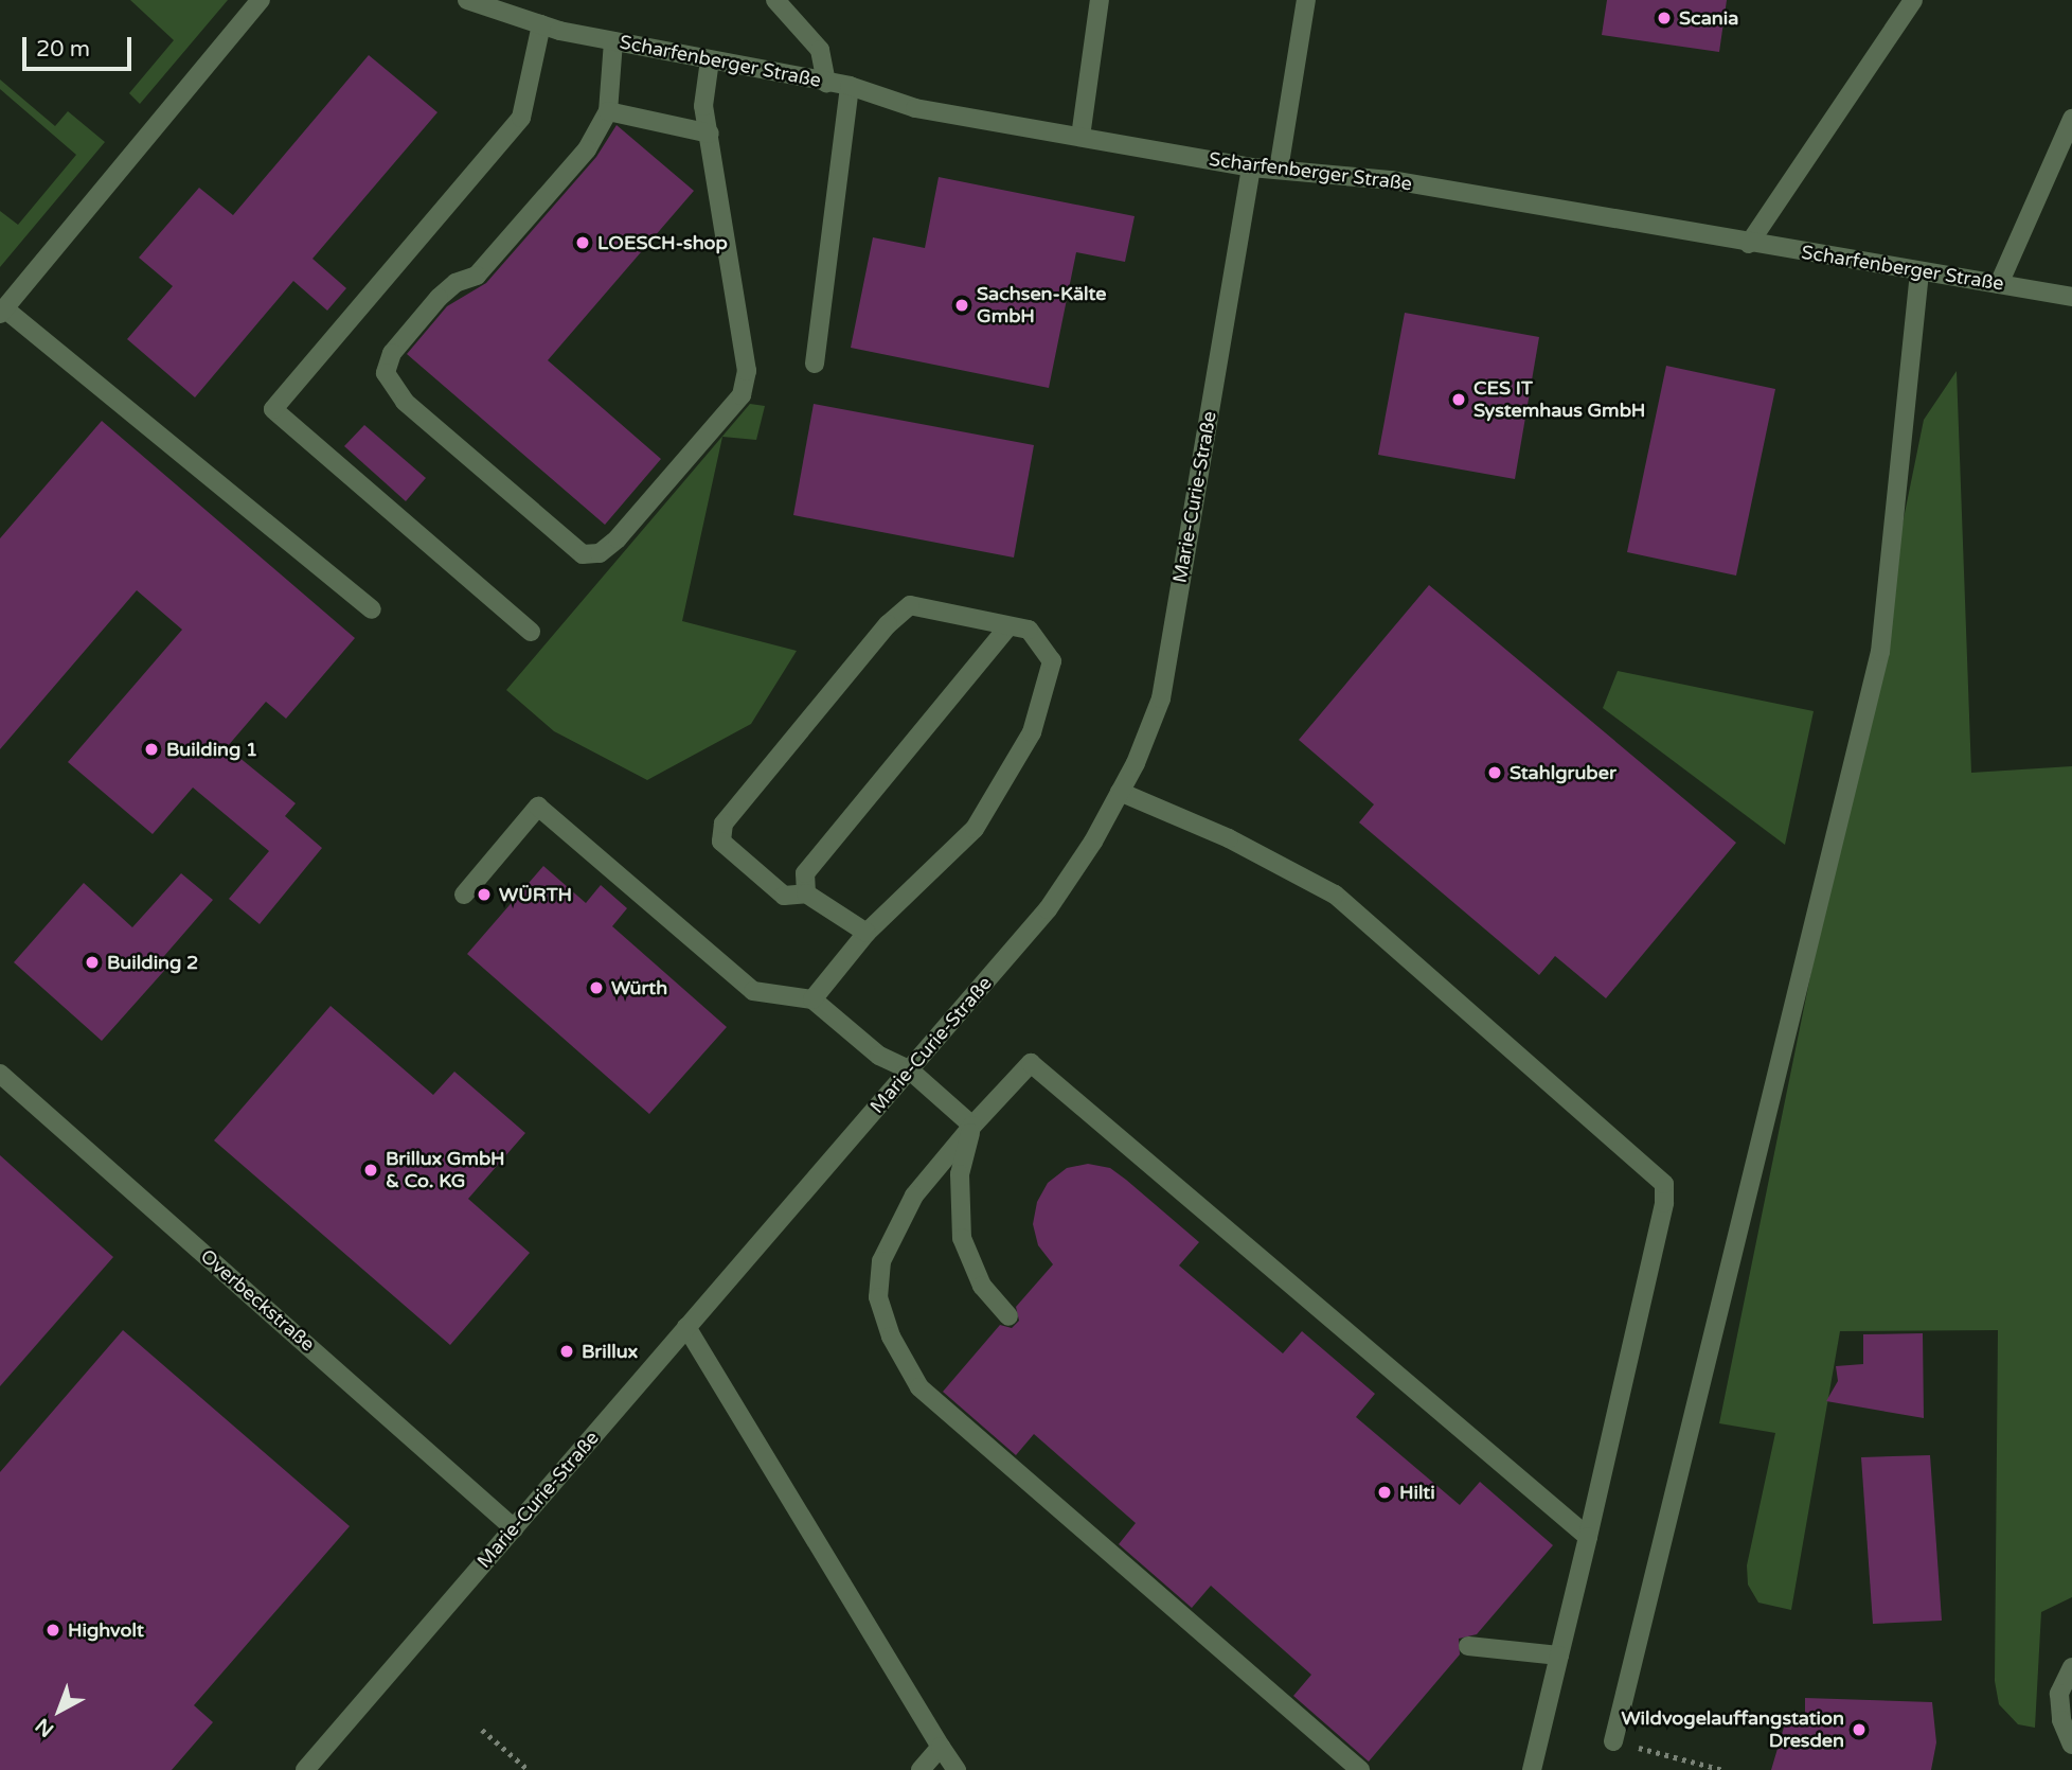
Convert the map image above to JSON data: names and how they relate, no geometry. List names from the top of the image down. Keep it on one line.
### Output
{"streets":{"street":["Scharfenberger Straße","Marie-Curie-Straße","Overbeckstraße"]},"crossings":[["Scharfenberger Straße","Marie-Curie-Straße"],["Marie-Curie-Straße","Overbeckstraße"]],"places":["Scania","LOESCH-shop","Sachsen-Kälte GmbH","CES IT Systemhaus GmbH","Building 1","Stahlgruber","WÜRTH","Building 2","Würth","Brillux GmbH & Co. KG","Brillux","Hilti","Highvolt","Wildvogelauffangstation Dresden"],"scale_bar":"20 m","north":"bottom left"}
